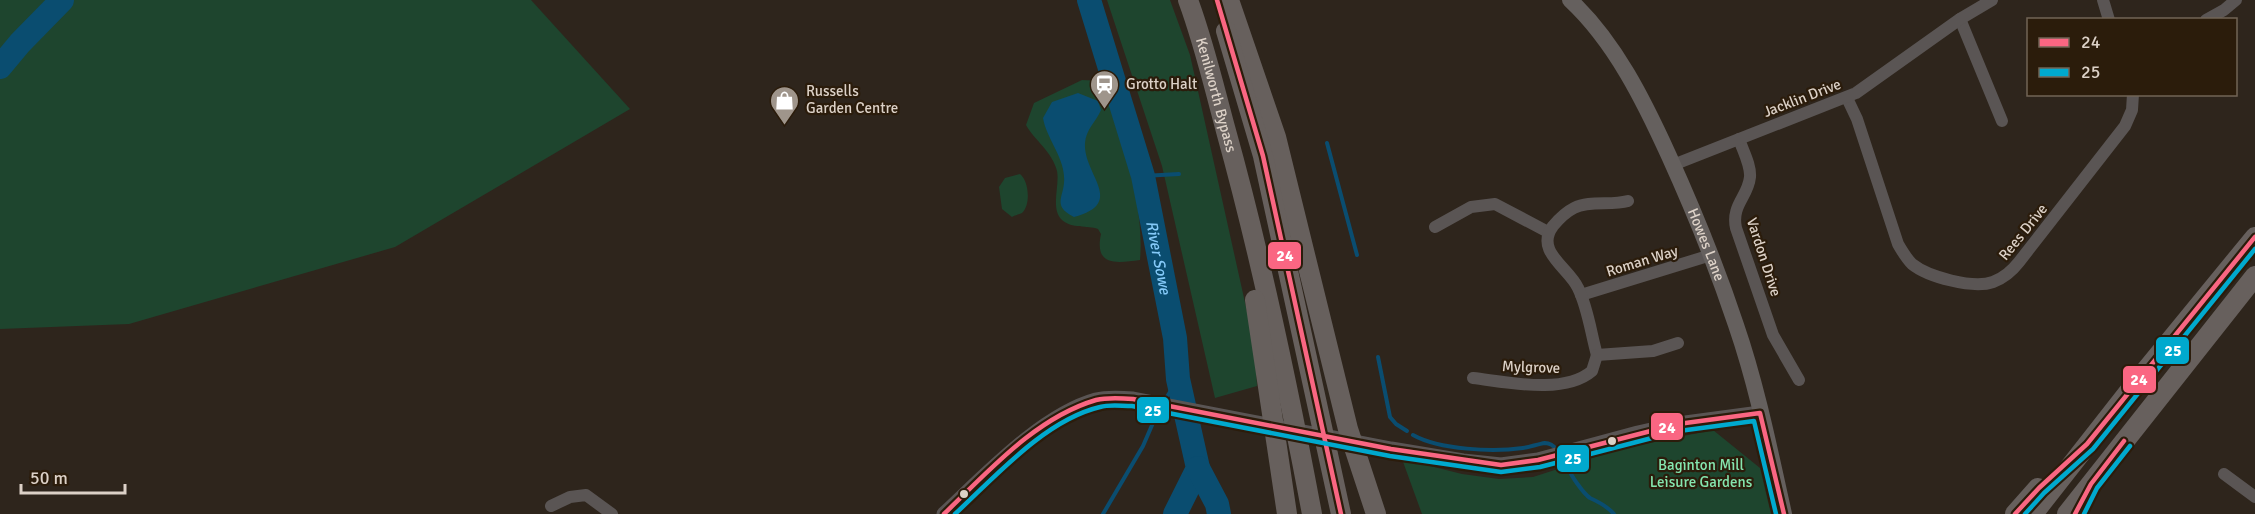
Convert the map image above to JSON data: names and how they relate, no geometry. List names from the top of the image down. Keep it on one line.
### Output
{"streets":{"highway":["Kenilworth Bypass"],"main road":["Howes Lane"],"street":["Jacklin Drive","Rees Drive","Vardon Drive","Roman Way","Mylgrove"]},"crossings":[["Jacklin Drive","Rees Drive"],["Jacklin Drive","Howes Lane"],["Jacklin Drive","Vardon Drive"],["Howes Lane","Roman Way"]],"water":["River Sowe"],"parks":["Baginton Mill Leisure Gardens"],"places":{"station":["Grotto Halt"],"shop":["Russells Garden Centre"]},"lines":["transit line 24","transit line 25"],"legend":["24","25"],"scale_bar":"50 m"}
